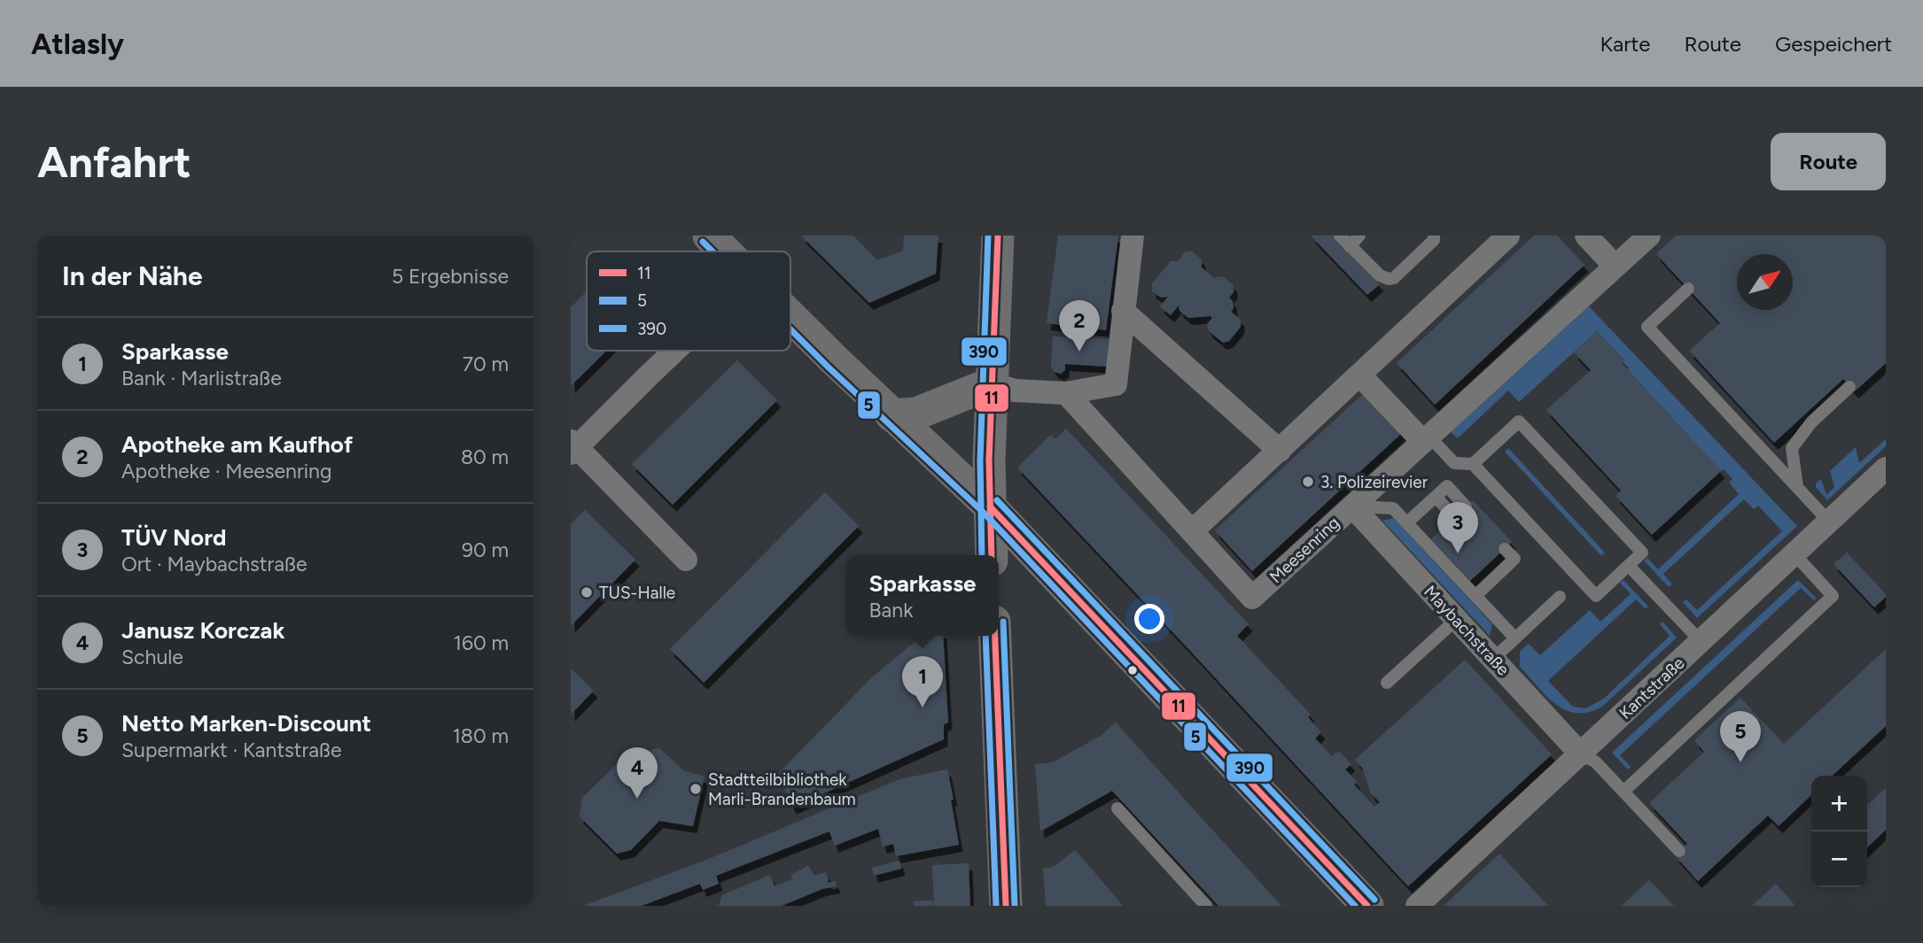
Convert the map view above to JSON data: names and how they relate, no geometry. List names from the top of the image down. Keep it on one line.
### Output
{"streets":{"street":["Meesenring","Maybachstraße","Kantstraße"]},"crossings":[["Meesenring","Maybachstraße"],["Maybachstraße","Kantstraße"]],"places":["3. Polizeirevier","TUS-Halle","Stadtteilbibliothek Marli-Brandenbaum"],"lines":["transit line 11","transit line 390","transit line 5"],"legend":["11","5","390"],"north":"top right","page":{"header":"Atlasly","nav":["Karte","Route","Gespeichert"],"buttons":"Route","title":"Anfahrt","heading":["In der Nähe","5 Ergebnisse"],"pins":["2","3","1","5","4"],"list":[{"mark":"1","name":"Sparkasse","note":"Bank · Marlistraße","value":"70 m"},{"mark":"2","name":"Apotheke am Kaufhof","note":"Apotheke · Meesenring","value":"80 m"},{"mark":"3","name":"TÜV Nord","note":"Ort · Maybachstraße","value":"90 m"},{"mark":"4","name":"Janusz Korczak","note":"Schule","value":"160 m"},{"mark":"5","name":"Netto Marken-Discount","note":"Supermarkt · Kantstraße","value":"180 m"}],"popup":["Sparkasse","Bank"],"map_buttons":["+","−"]}}
